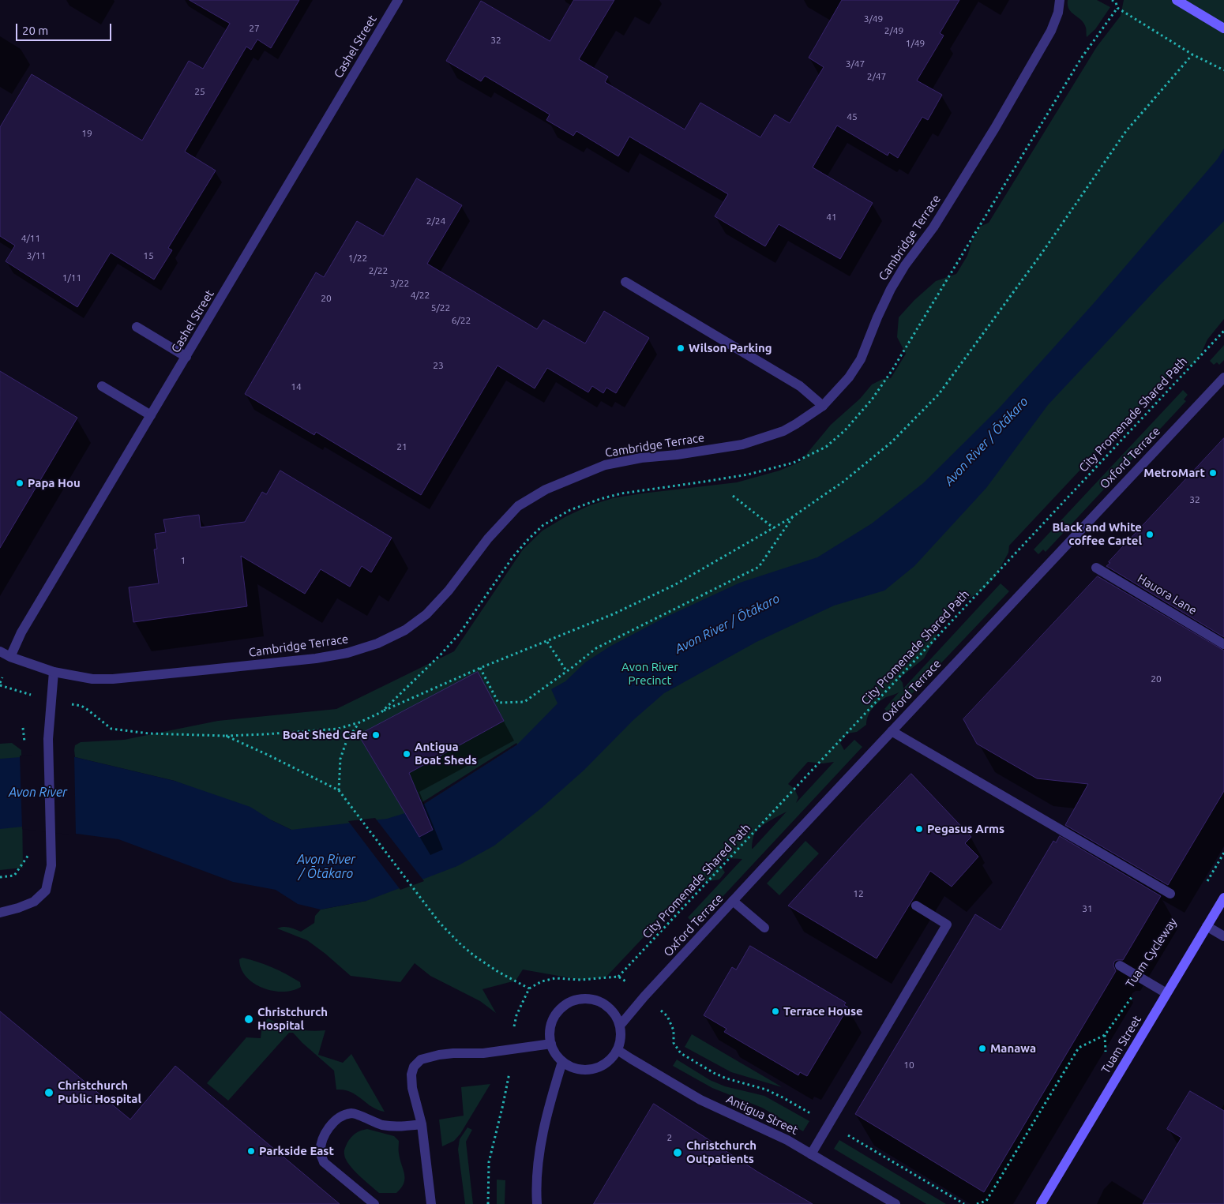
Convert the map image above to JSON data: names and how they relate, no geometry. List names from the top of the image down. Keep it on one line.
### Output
{"streets":{"main road":["Tuam Street"],"street":["Cashel Street","Cambridge Terrace","Oxford Terrace","Hauora Lane","Antigua Street"],"path":["City Promenade Shared Path","Tuam Cycleway"]},"crossings":[["Cashel Street","Cambridge Terrace"],["Oxford Terrace","Antigua Street"]],"water":["Avon River / Ōtākaro","Avon River"],"parks":["Avon River Precinct"],"places":["Wilson Parking","MetroMart","Papa Hou","Black and White coffee Cartel","Boat Shed Cafe","Antigua Boat Sheds","Pegasus Arms","Terrace House","Christchurch Hospital","Manawa","Christchurch Public Hospital","Parkside East","Christchurch Outpatients"],"house_numbers":["3/49","27","2/49","32","1/49","3/47","2/47","25","45","19","41","2/24","4/11","3/11","15","1/22","2/22","1/11","3/22","4/22","20","5/22","6/22","23","14","21","32","1","20","12","31","10","2"],"scale_bar":"20 m"}
